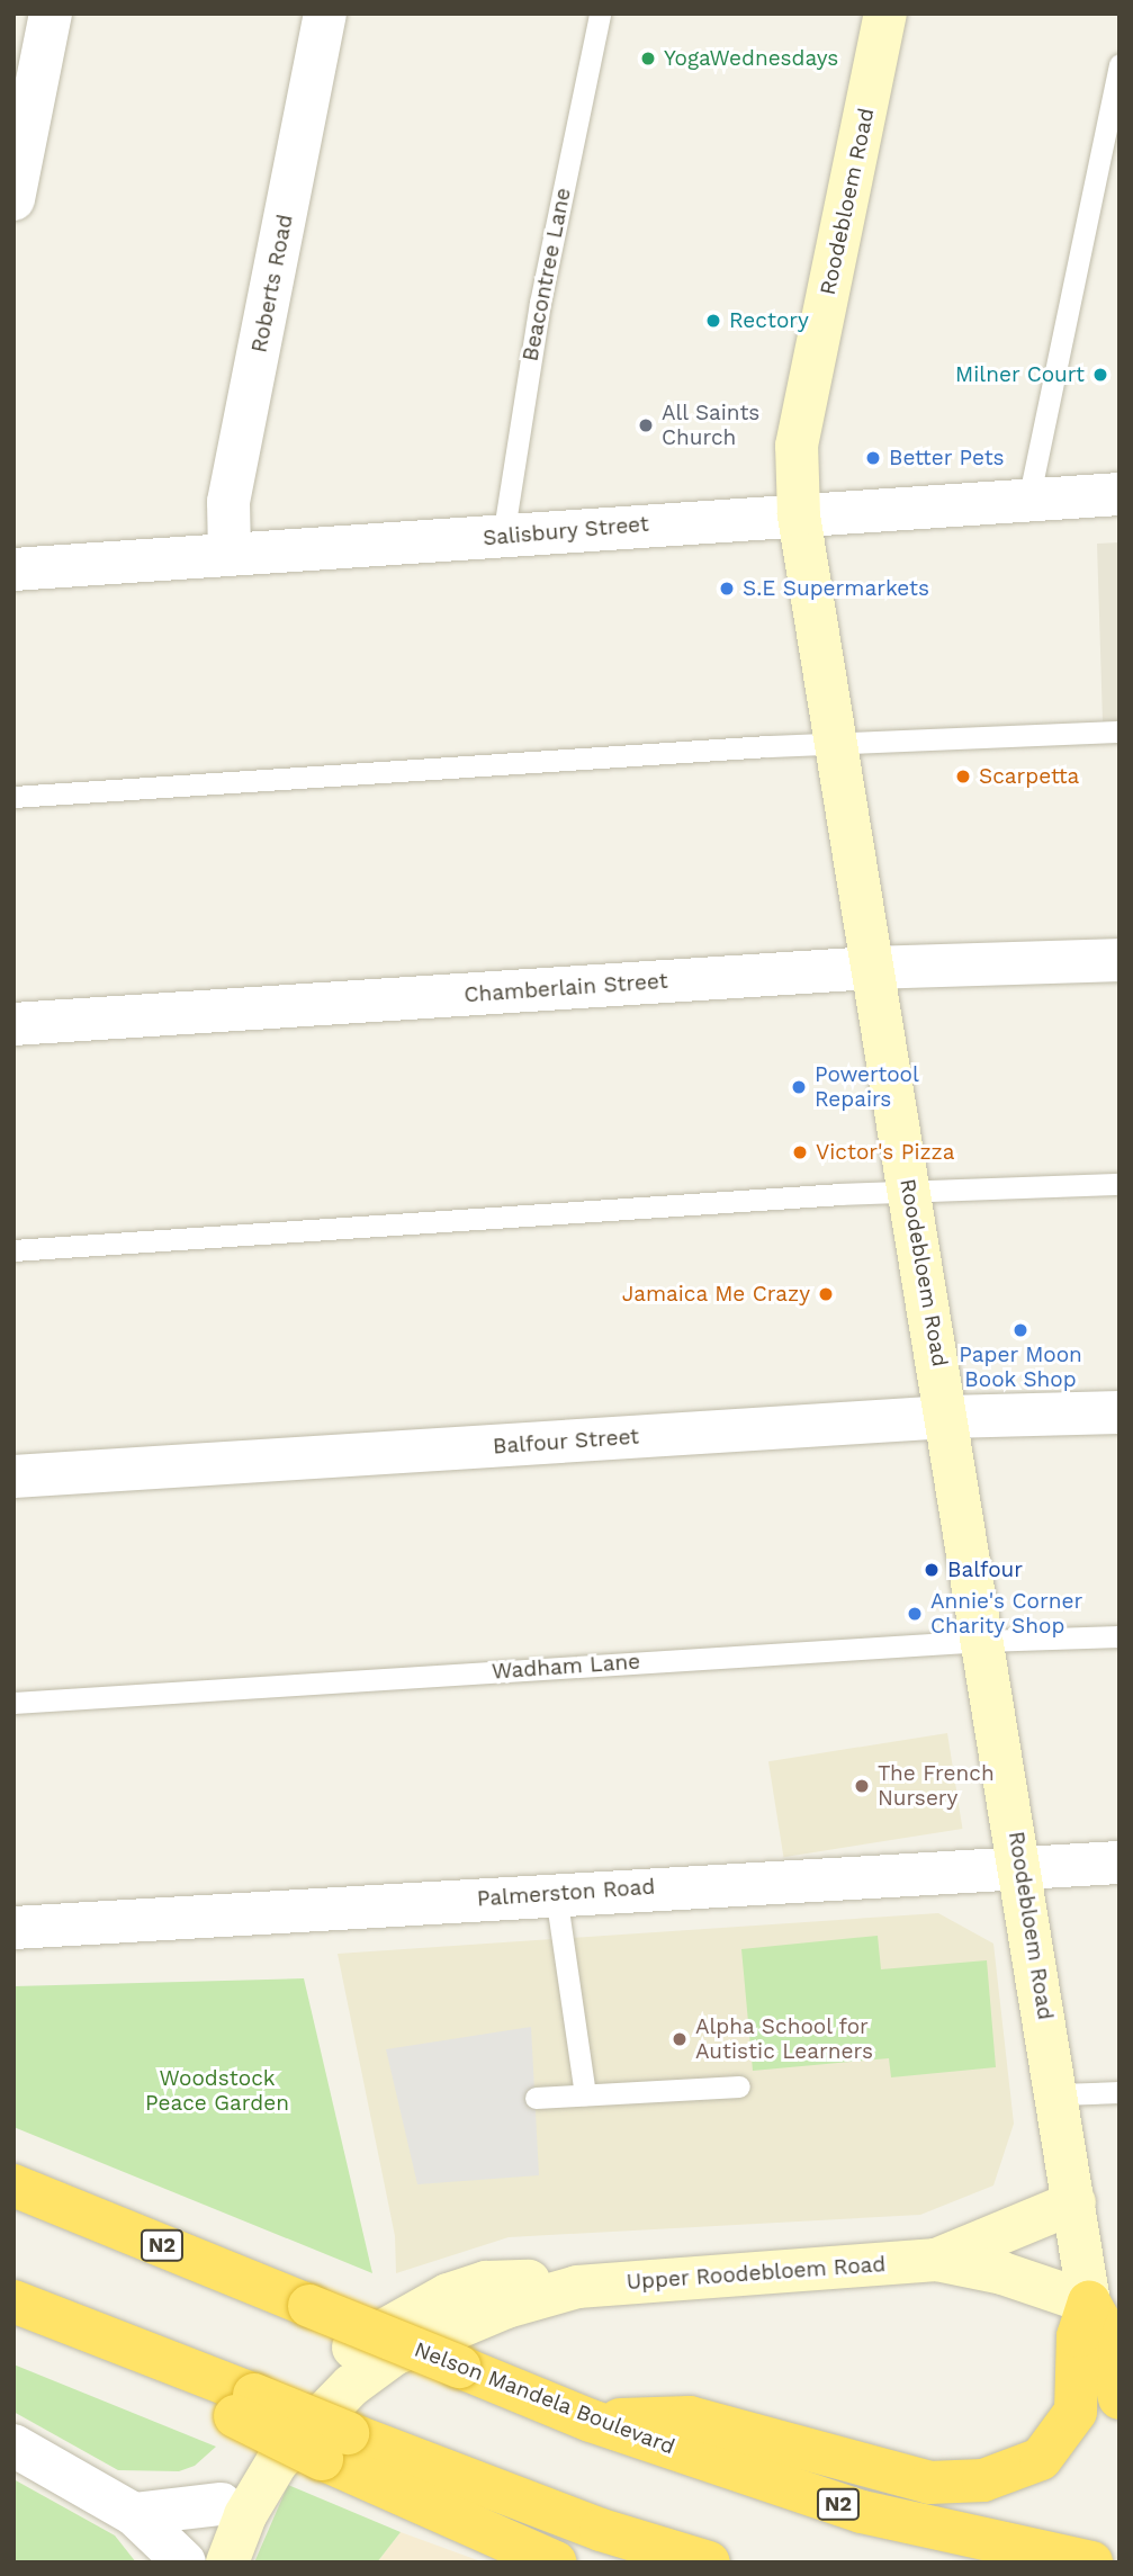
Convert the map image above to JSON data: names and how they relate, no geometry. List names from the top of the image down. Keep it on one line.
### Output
{"streets":{"highway":["N2","Nelson Mandela Boulevard"],"street":["Roodebloem Road","Roberts Road","Salisbury Street","Chamberlain Street","Balfour Street","Palmerston Road","Upper Roodebloem Road"],"lane":["Beacontree Lane","Wadham Lane"]},"crossings":[["Roodebloem Road","Salisbury Street"],["Roodebloem Road","Chamberlain Street"],["Roodebloem Road","Balfour Street"],["Roodebloem Road","Wadham Lane"],["Roodebloem Road","Palmerston Road"],["Roodebloem Road","Upper Roodebloem Road"],["Beacontree Lane","Salisbury Street"],["Roberts Road","Salisbury Street"]],"parks":["Woodstock Peace Garden"],"places":["YogaWednesdays","Rectory","Milner Court","All Saints Church","Better Pets","S.E Supermarkets","Scarpetta","Powertool Repairs","Victor's Pizza","Jamaica Me Crazy","Paper Moon Book Shop","Balfour","Annie's Corner Charity Shop","The French Nursery","Alpha School for Autistic Learners"]}
